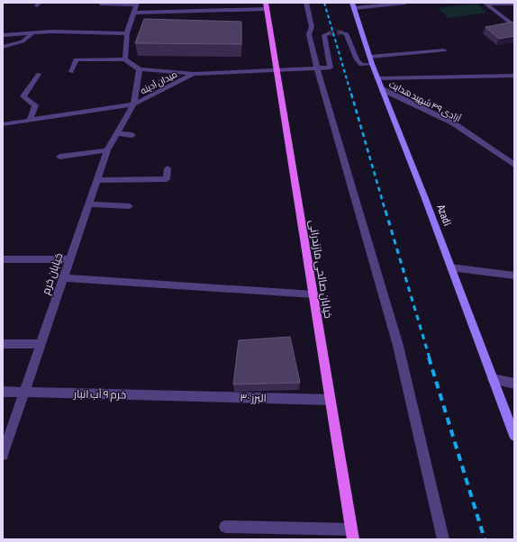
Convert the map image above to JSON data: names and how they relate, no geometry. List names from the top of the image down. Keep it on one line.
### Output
{"streets":{"main road":["Azadi","خیابان صالحی مازندرانی"],"street":["میدان آدینه","آزادی ۴۹ شهید هدایت","خیابان خرم","خرم ۹ آب انبار","البرز ۳۰"]},"crossings":[["میدان آدینه","خیابان خرم"],["آزادی ۴۹ شهید هدایت","Azadi"],["خیابان صالحی مازندرانی","البرز ۳۰"],["خیابان خرم","خرم ۹ آب انبار"],["خرم ۹ آب انبار","البرز ۳۰"]]}
